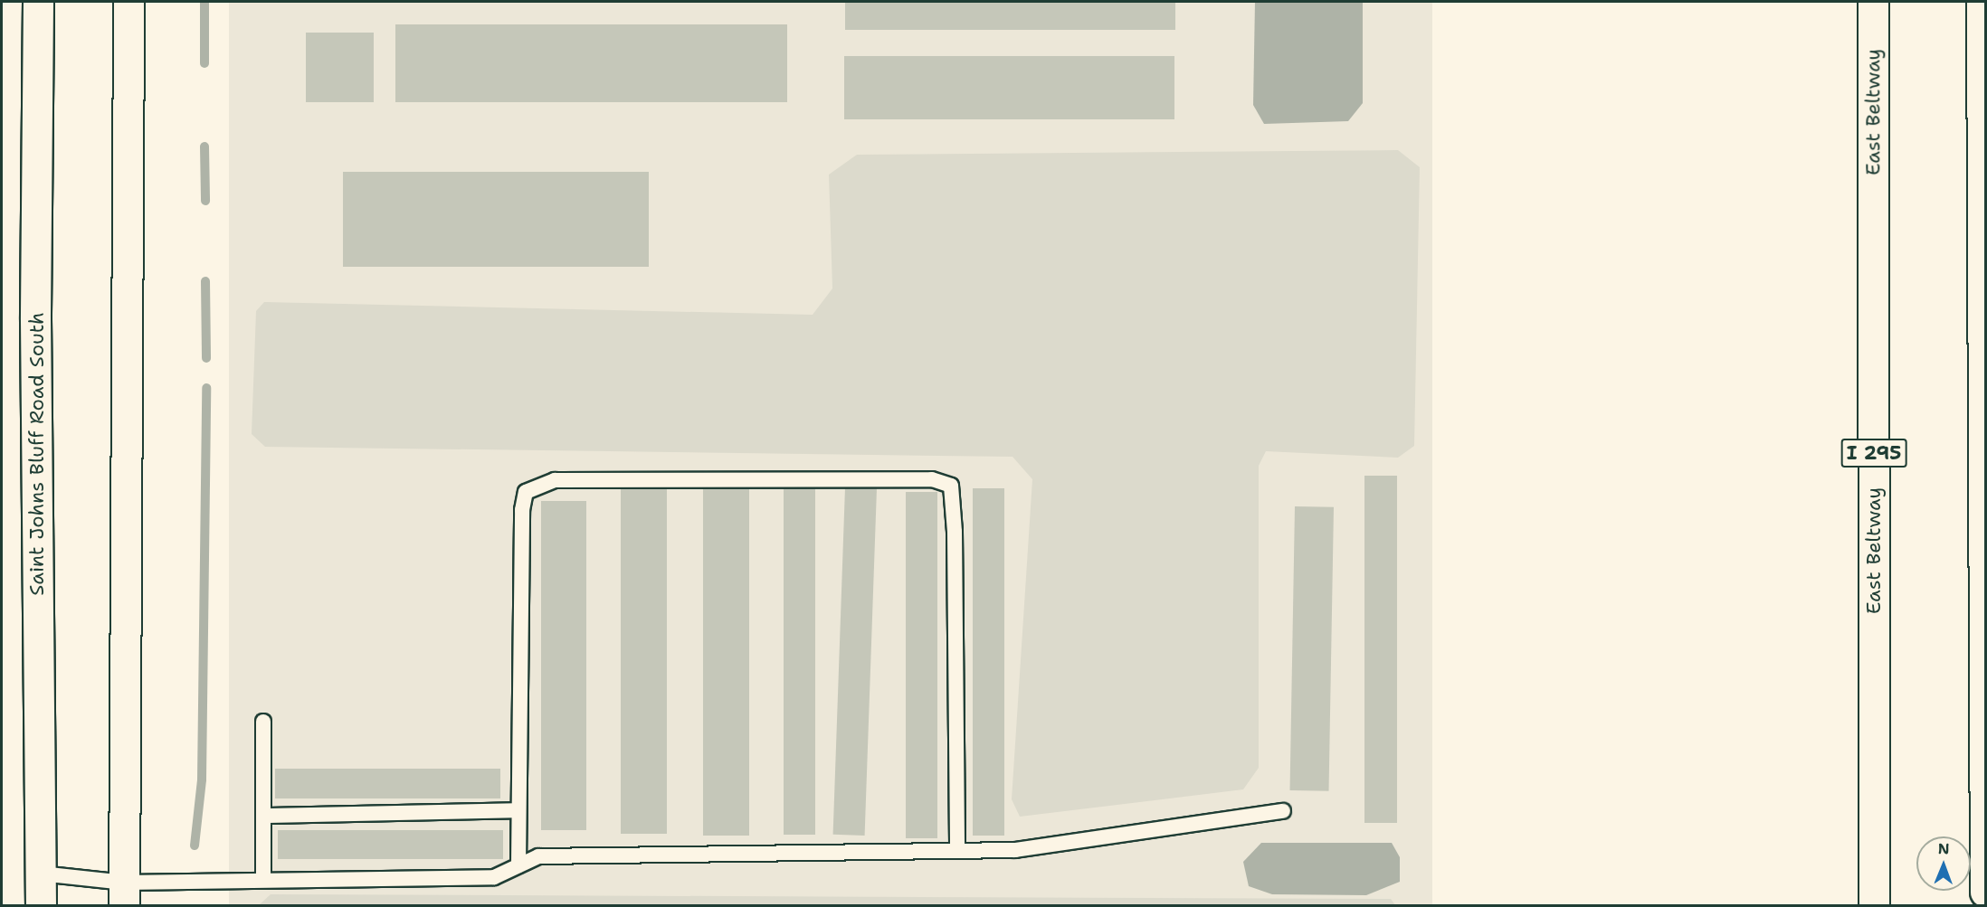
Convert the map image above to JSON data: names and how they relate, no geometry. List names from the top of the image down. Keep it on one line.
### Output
{"streets":{"main road":["East Beltway","I 295","Saint Johns Bluff Road South"]},"north":"top"}
